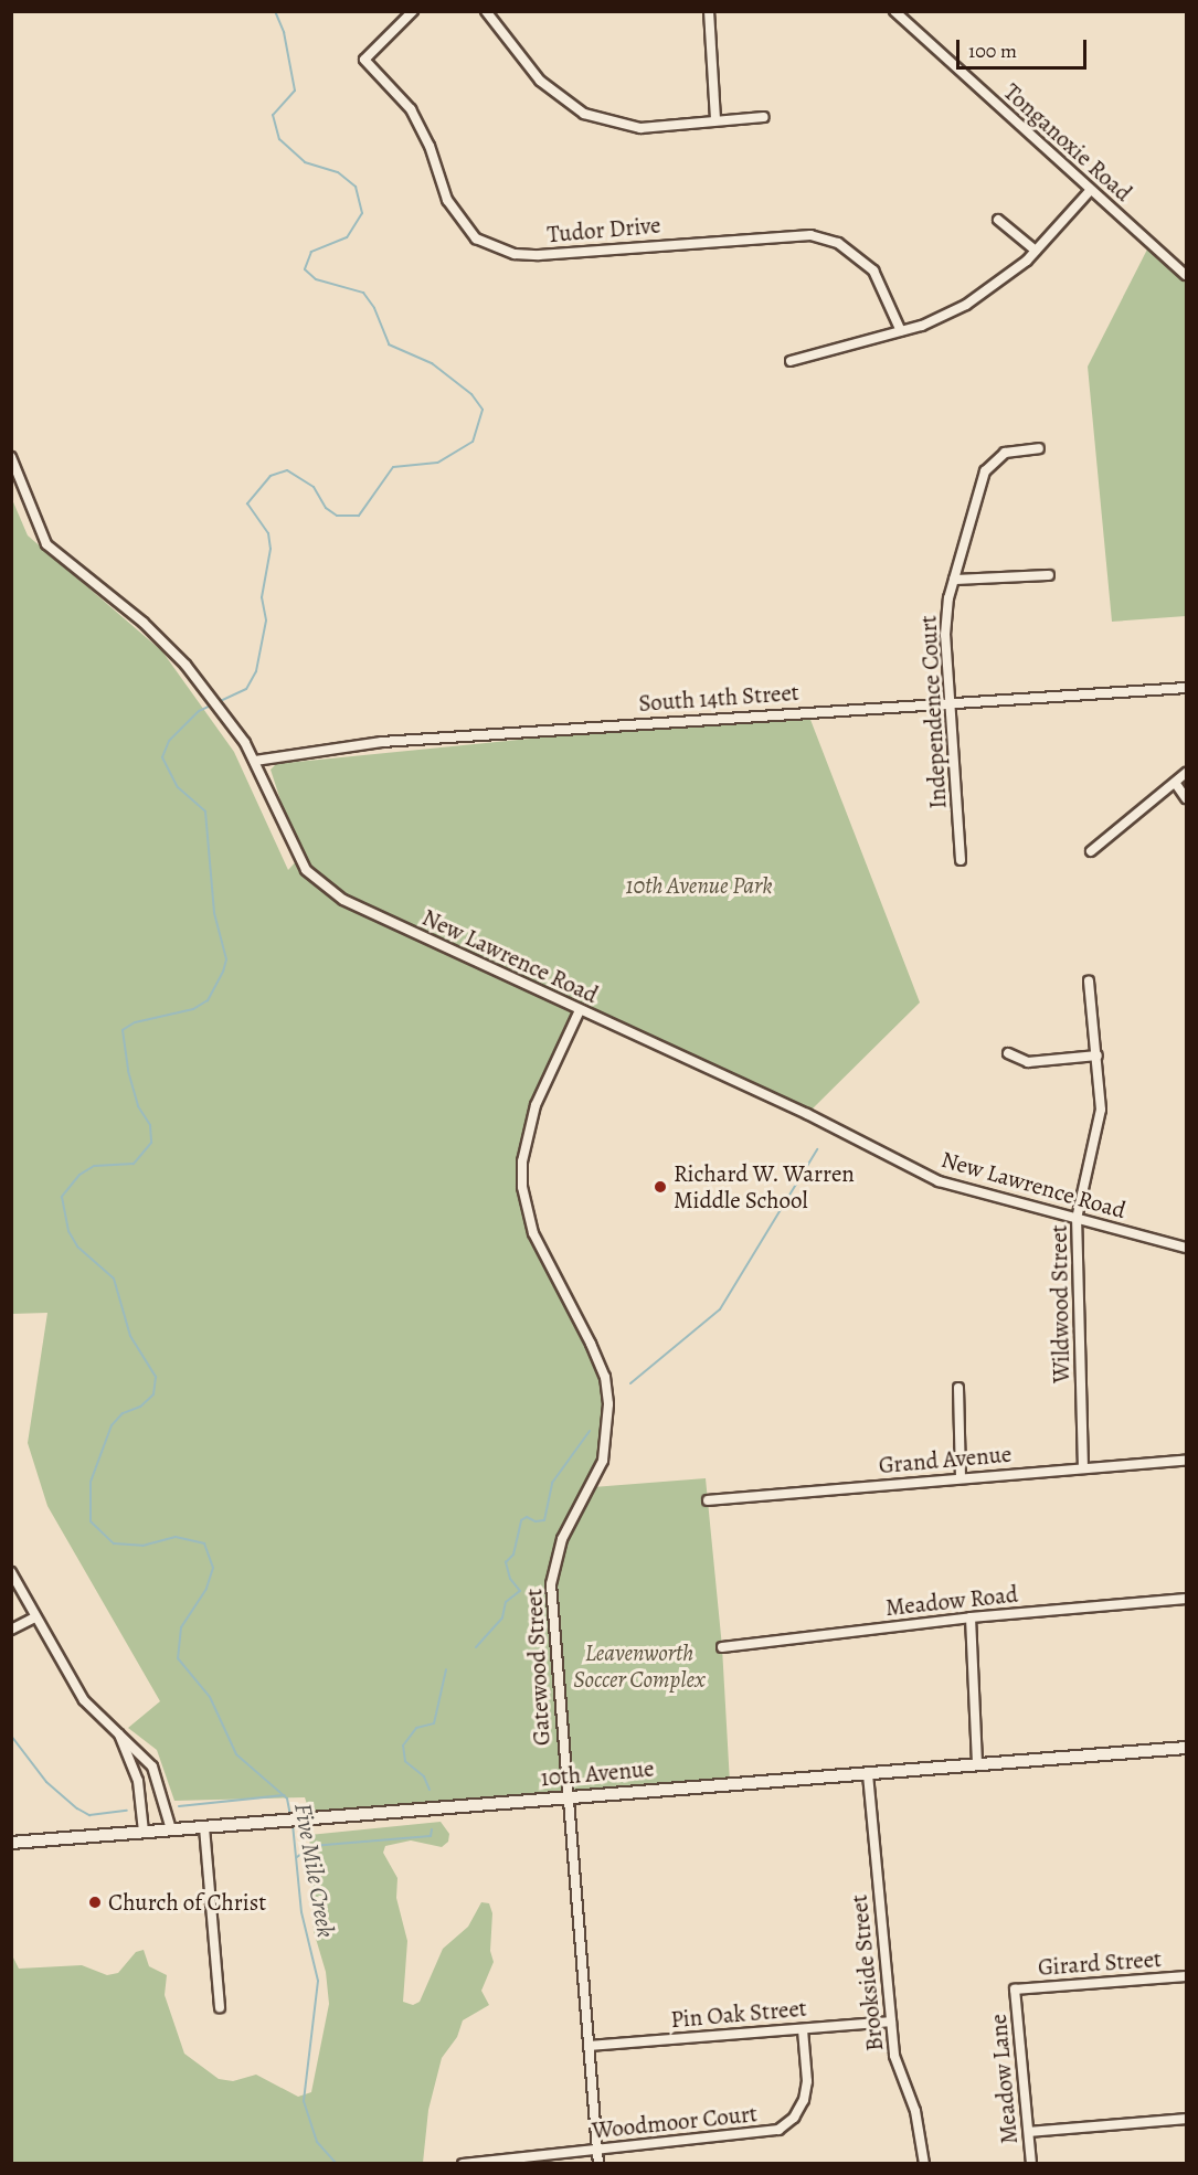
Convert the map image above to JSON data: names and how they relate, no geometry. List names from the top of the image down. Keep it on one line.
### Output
{"streets":{"street":["Tonganoxie Road","Tudor Drive","South 14th Street","Independence Court","New Lawrence Road","Wildwood Street","Grand Avenue","Meadow Road","Gatewood Street","10th Avenue","Girard Street","Brookside Street","Pin Oak Street","Meadow Lane","Woodmoor Court"]},"crossings":[["South 14th Street","Independence Court"],["South 14th Street","New Lawrence Road"],["New Lawrence Road","Wildwood Street"],["New Lawrence Road","Gatewood Street"],["Wildwood Street","Grand Avenue"],["Gatewood Street","10th Avenue"],["Gatewood Street","Pin Oak Street"],["Gatewood Street","Woodmoor Court"],["10th Avenue","Brookside Street"],["Girard Street","Meadow Lane"],["Brookside Street","Pin Oak Street"],["Pin Oak Street","Woodmoor Court"]],"water":["Five Mile Creek"],"parks":["10th Avenue Park","Leavenworth Soccer Complex"],"places":["Richard W. Warren Middle School","Church of Christ"],"scale_bar":"100 m"}
